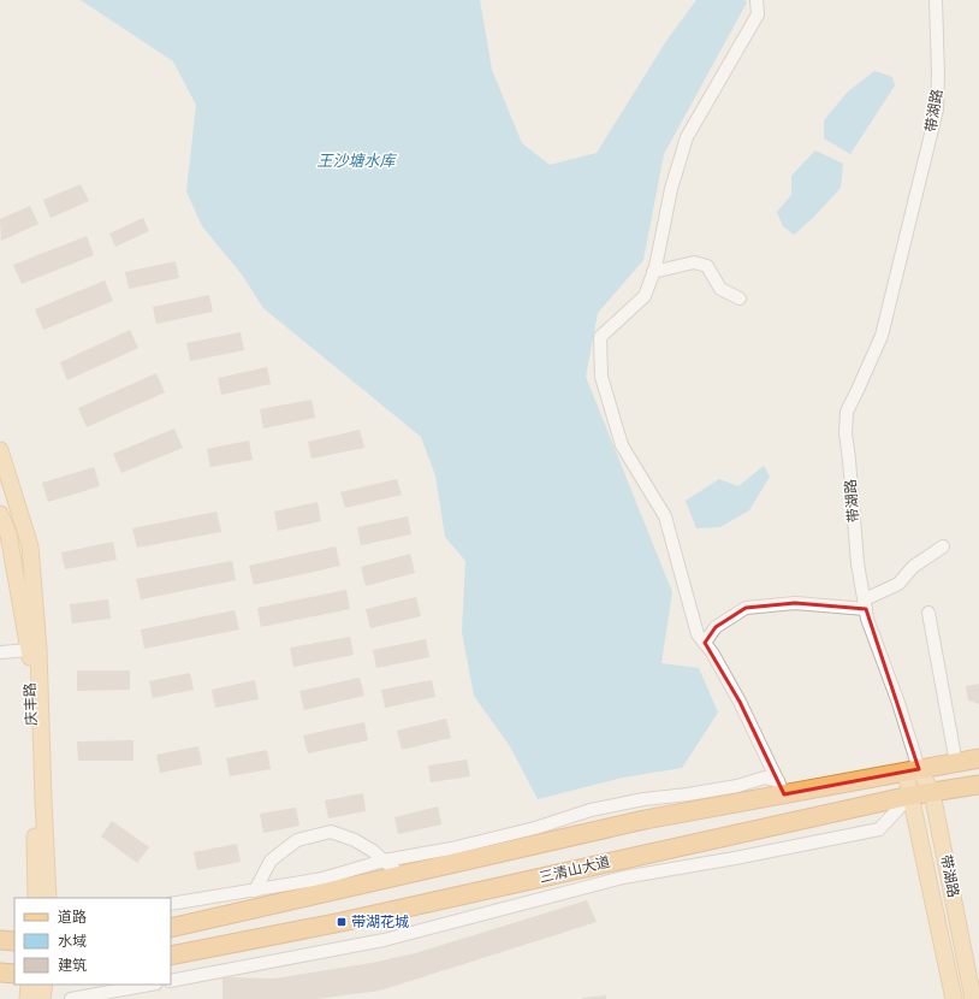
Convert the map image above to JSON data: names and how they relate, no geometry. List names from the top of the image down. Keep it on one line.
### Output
{"streets":{"highway":["三清山大道"],"main road":["带湖路","庆丰路"]},"crossings":[["带湖路","三清山大道"]],"water":["王沙塘水库"],"places":{"transit":["带湖花城"]},"legend":["道路","水域","建筑"]}
